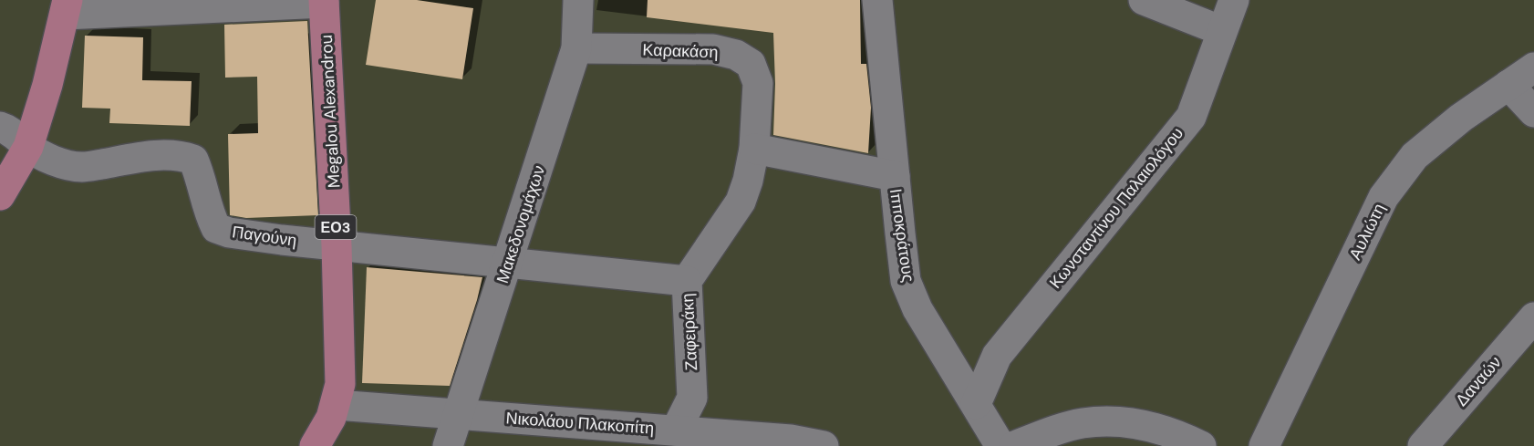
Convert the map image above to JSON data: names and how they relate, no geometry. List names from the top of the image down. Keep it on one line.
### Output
{"streets":{"main road":["Megalou Alexandrou","ΕΟ3"],"street":["Καρακάση","Κωνσταντίνου Παλαιολόγου","Μακεδονομάχων","Αυλιώτη","Ιπποκράτους","Παγούνη","Ζαφειράκη","Δαναών","Νικολάου Πλακοπίτη"]},"crossings":[["Καρακάση","Μακεδονομάχων"],["Καρακάση","Ζαφειράκη"],["Megalou Alexandrou","Παγούνη"],["Megalou Alexandrou","Νικολάου Πλακοπίτη"],["Κωνσταντίνου Παλαιολόγου","Ιπποκράτους"],["Μακεδονομάχων","Παγούνη"],["Μακεδονομάχων","Νικολάου Πλακοπίτη"],["Παγούνη","Ζαφειράκη"],["Ζαφειράκη","Νικολάου Πλακοπίτη"]]}
